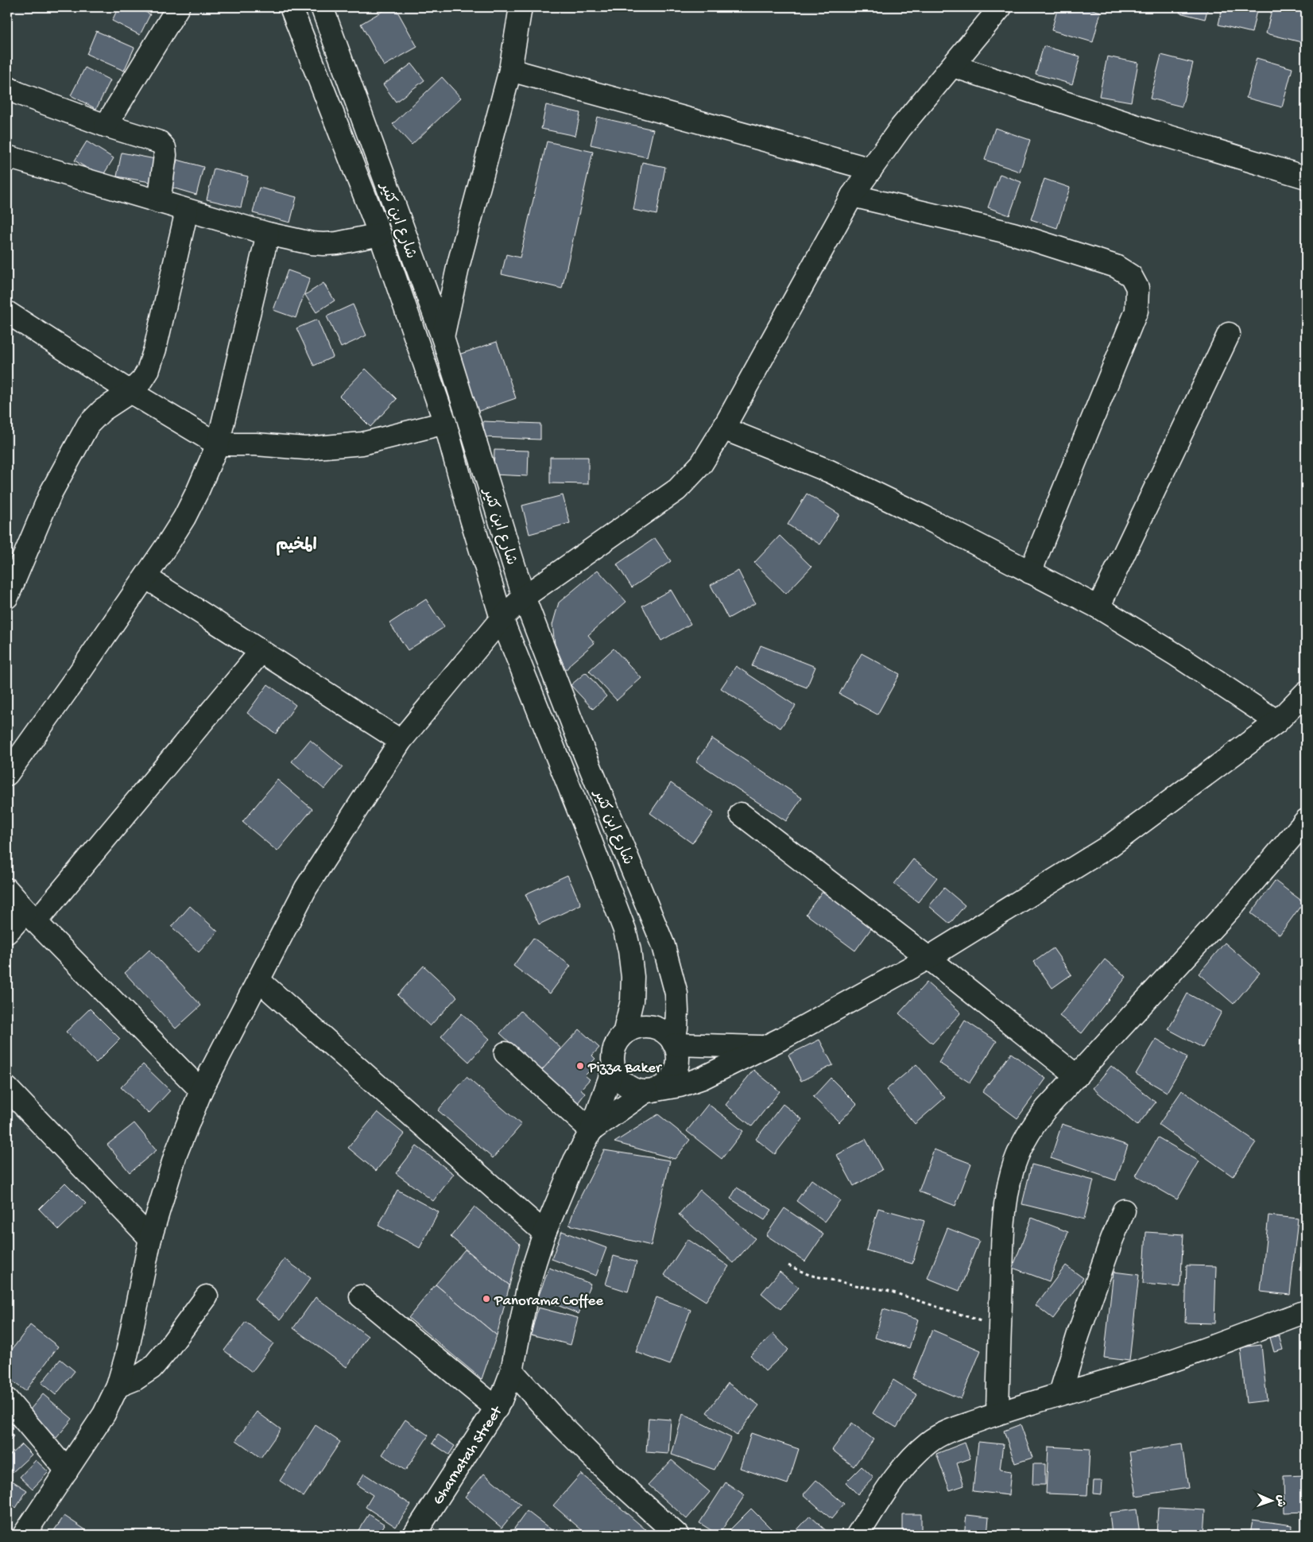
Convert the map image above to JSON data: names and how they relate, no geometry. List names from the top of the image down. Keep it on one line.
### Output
{"streets":{"street":["شارع ابن كثير","Gharnatah Street"]},"crossings":[["شارع ابن كثير","Gharnatah Street"]],"districts":["المخيم"],"places":["Pizza Baker","Panorama Coffee"],"north":"right"}
